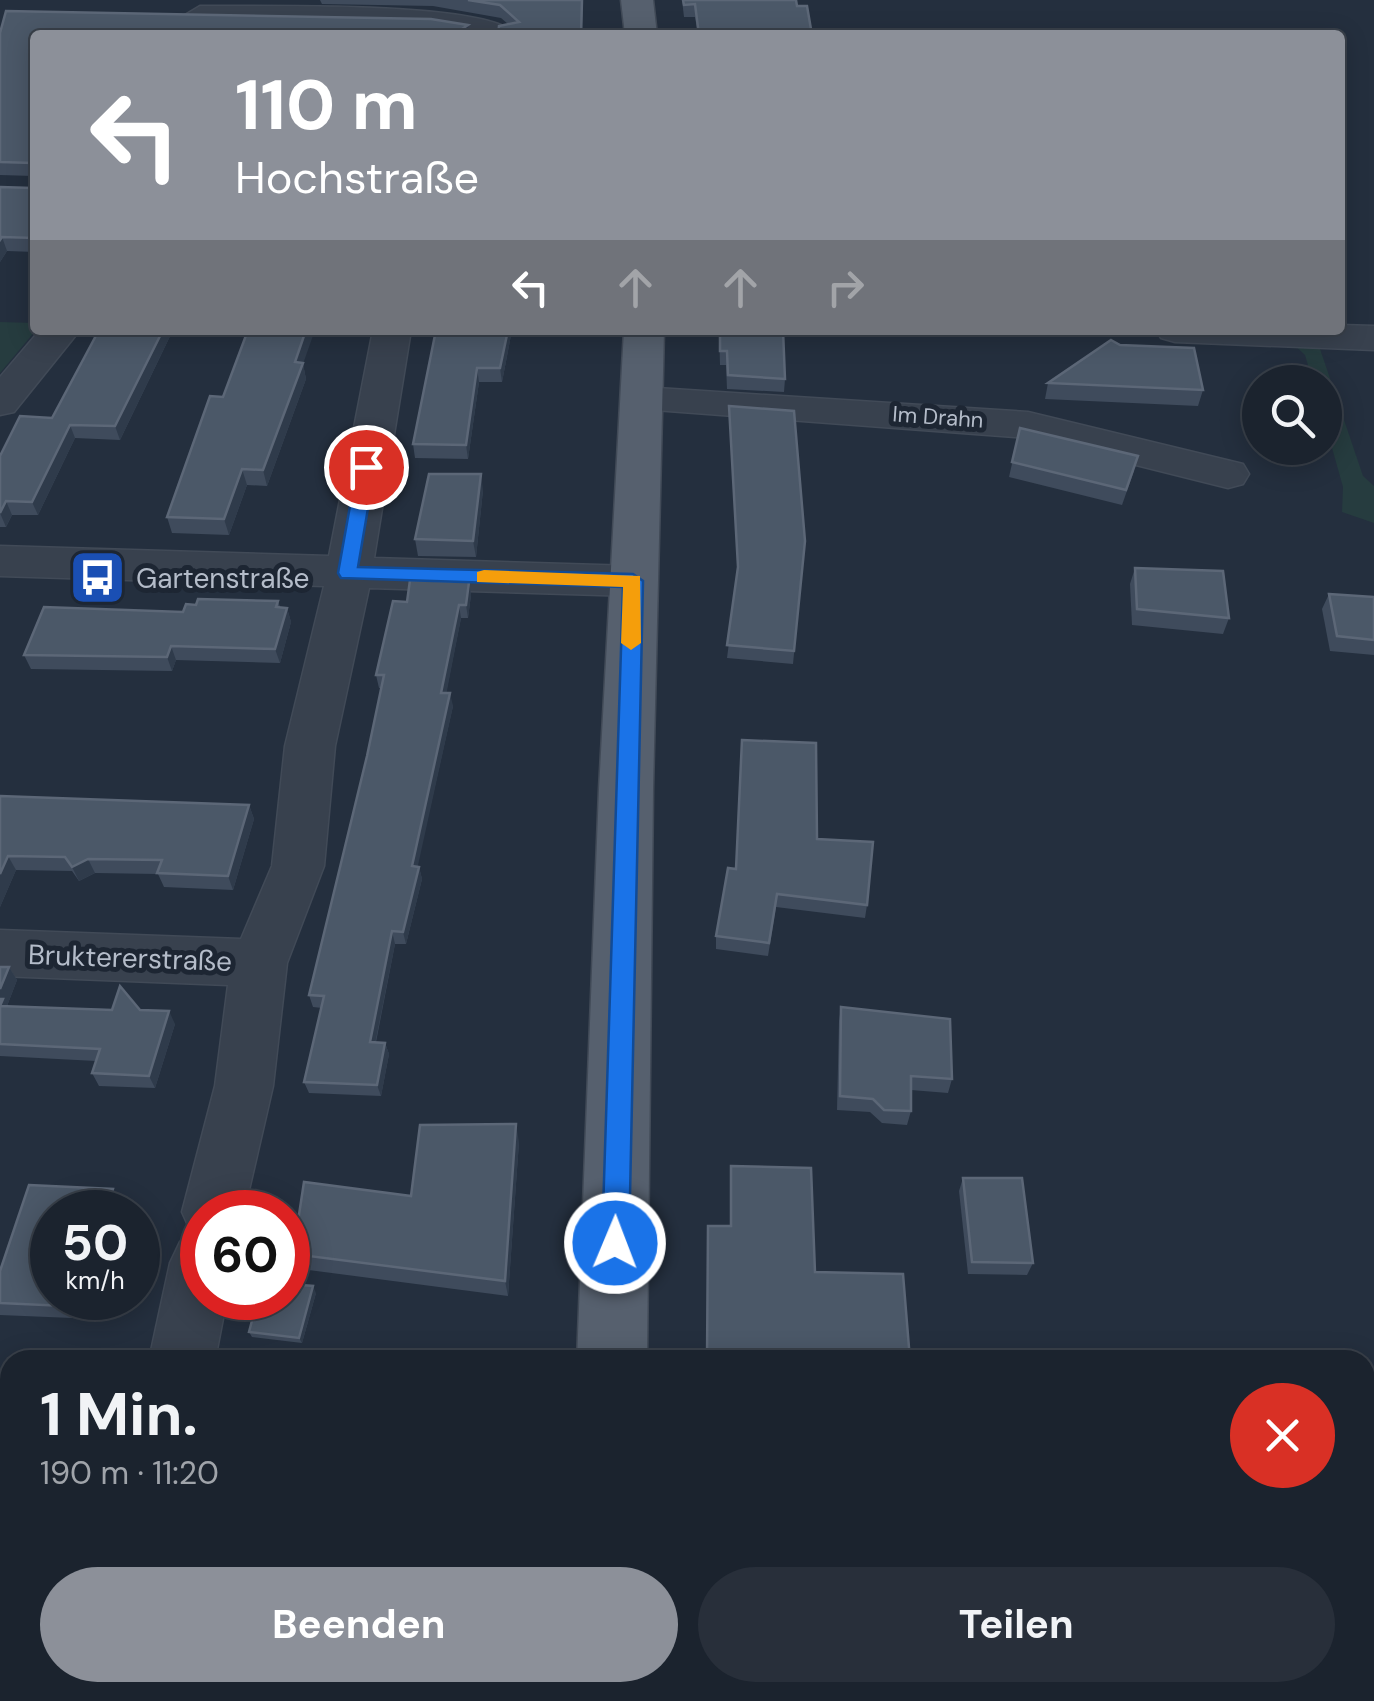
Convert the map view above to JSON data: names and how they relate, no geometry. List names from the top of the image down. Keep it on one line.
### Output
{"streets":{"street":["Im Drahn","Bruktererstraße"]},"places":{"bus stop":["Gartenstraße"]},"page":{"turn":["110 m","Hochstraße"],"speed":"50 km/h","limit":"60","heading":["1 Min.","190 m · 11:20"],"buttons":["Beenden","Teilen"]}}
